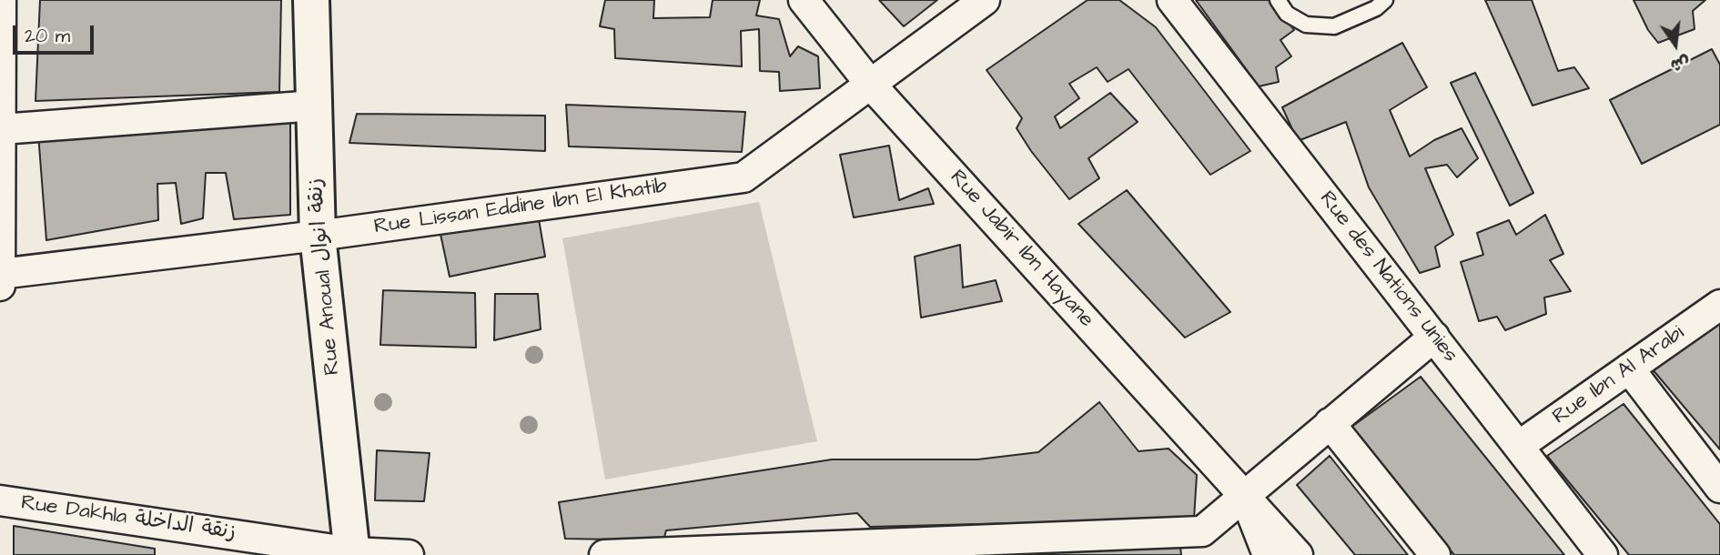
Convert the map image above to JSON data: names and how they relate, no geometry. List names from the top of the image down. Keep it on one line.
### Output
{"streets":{"street":["Rue Lissan Eddine Ibn El Khatib","Rue Jabir Ibn Hayane","Rue Anoual زنقة انوال","Rue des Nations Unies","Rue Ibn Al Arabi","Rue Dakhla زنقة الداخلة"]},"crossings":[["Rue Lissan Eddine Ibn El Khatib","Rue Jabir Ibn Hayane"],["Rue Lissan Eddine Ibn El Khatib","Rue Anoual زنقة انوال"],["Rue Anoual زنقة انوال","Rue Dakhla زنقة الداخلة"],["Rue des Nations Unies","Rue Ibn Al Arabi"]],"scale_bar":"20 m","north":"bottom"}
